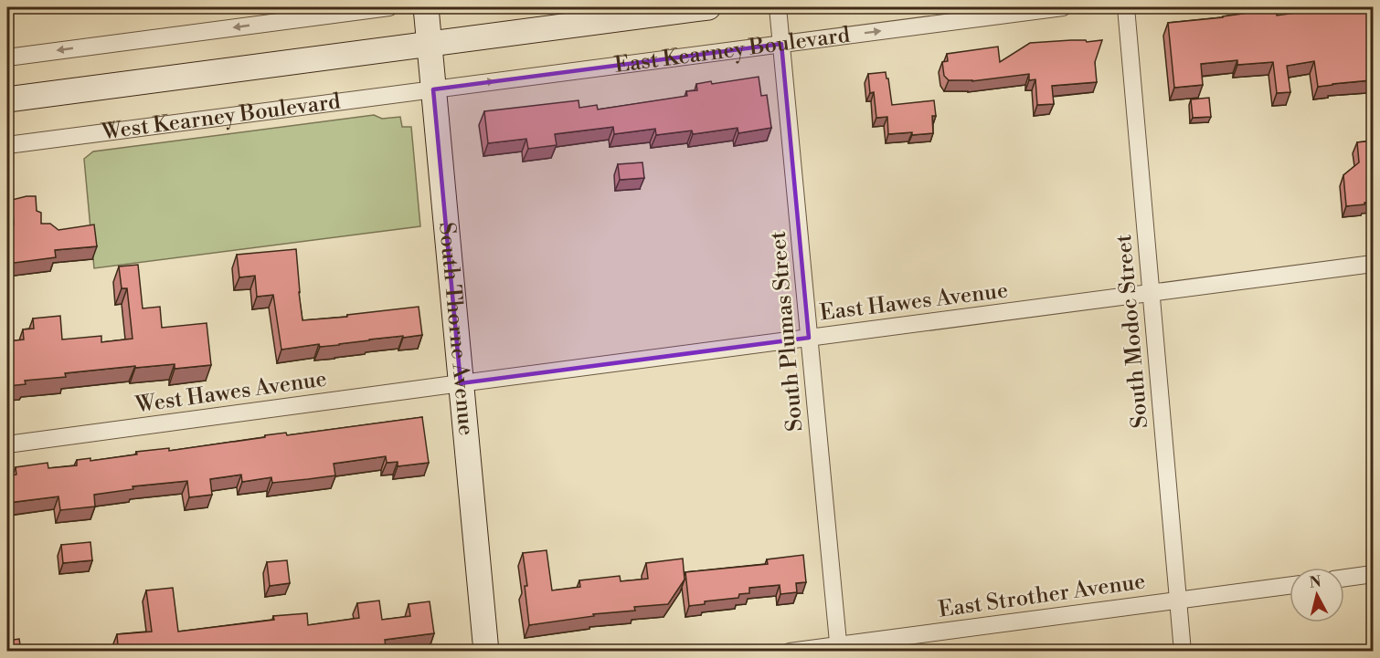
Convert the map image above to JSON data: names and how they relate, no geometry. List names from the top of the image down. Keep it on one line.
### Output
{"streets":{"main road":["East Kearney Boulevard","West Kearney Boulevard","South Thorne Avenue"],"street":["East Hawes Avenue","South Plumas Street","South Modoc Street","West Hawes Avenue","East Strother Avenue"]},"crossings":[["East Kearney Boulevard","West Kearney Boulevard"],["East Kearney Boulevard","South Thorne Avenue"],["East Kearney Boulevard","South Plumas Street"],["West Kearney Boulevard","South Thorne Avenue"],["East Hawes Avenue","South Thorne Avenue"],["East Hawes Avenue","South Plumas Street"],["East Hawes Avenue","South Modoc Street"],["East Hawes Avenue","West Hawes Avenue"],["South Thorne Avenue","West Hawes Avenue"],["South Plumas Street","East Strother Avenue"],["South Modoc Street","East Strother Avenue"]],"north":"top"}
